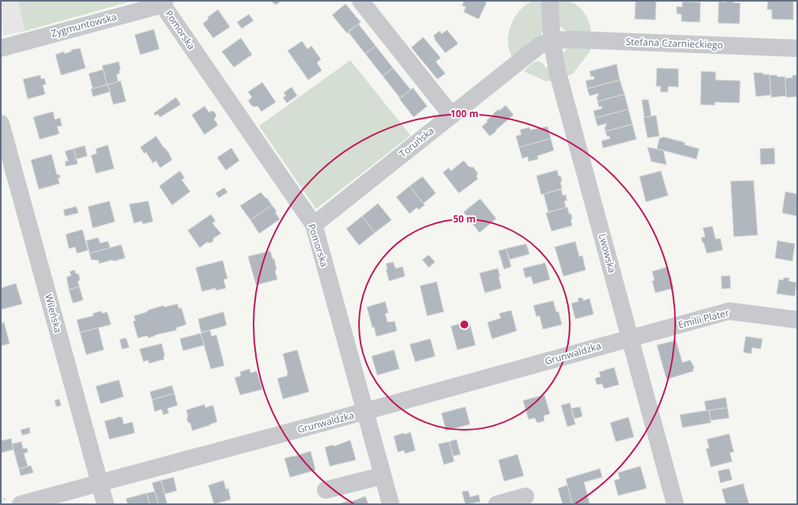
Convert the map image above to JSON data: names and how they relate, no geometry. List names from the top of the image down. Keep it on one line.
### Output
{"streets":{"street":["Zygmuntowska","Pomorska","Stefana Czarnieckiego","Toruńska","Lwowska","Wileńska","Emilii Plater","Grunwaldzka"]},"crossings":[["Zygmuntowska","Pomorska"],["Pomorska","Toruńska"],["Pomorska","Grunwaldzka"],["Stefana Czarnieckiego","Toruńska"],["Stefana Czarnieckiego","Lwowska"],["Toruńska","Lwowska"],["Lwowska","Emilii Plater"],["Lwowska","Grunwaldzka"],["Wileńska","Grunwaldzka"],["Emilii Plater","Grunwaldzka"]],"rings":["100 m","50 m"]}
